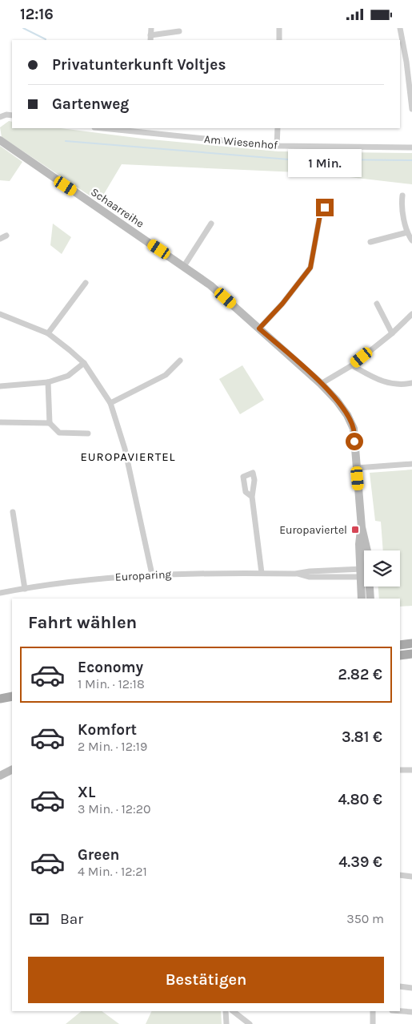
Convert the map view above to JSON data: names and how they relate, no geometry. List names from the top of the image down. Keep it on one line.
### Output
{"streets":{"main road":["Schaarreihe"],"street":["Am Wiesenhof","Europaring"]},"crossings":[["Schaarreihe","Europaring"]],"districts":["EUROPAVIERTEL"],"places":{"transit":["Europaviertel"]},"page":{"status":"12:16","banner":["Privatunterkunft Voltjes","Gartenweg"],"bubble":"1 Min.","heading":"Fahrt wählen","list":[{"name":"Economy","note":"1 Min. · 12:18","value":"2.82 €"},{"name":"Komfort","note":"2 Min. · 12:19","value":"3.81 €"},{"name":"XL","note":"3 Min. · 12:20","value":"4.80 €"},{"name":"Green","note":"4 Min. · 12:21","value":"4.39 €"}],"pay":["Bar","350 m"],"buttons":"Bestätigen"}}
